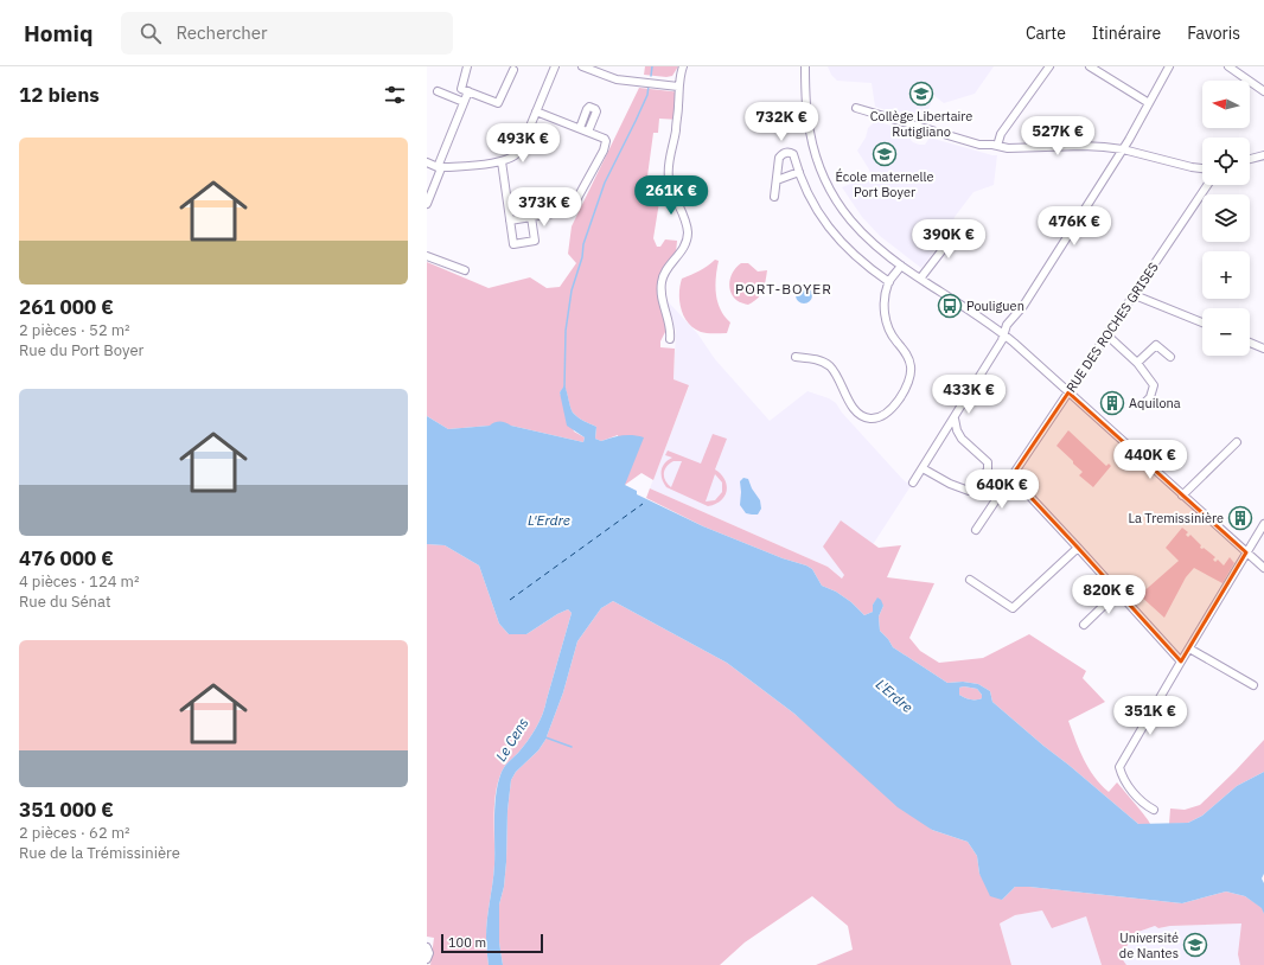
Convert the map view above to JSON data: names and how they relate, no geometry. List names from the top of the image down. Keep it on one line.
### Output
{"streets":{"street":["RUE DES ROCHES GRISES"]},"districts":["PORT-BOYER"],"water":["L'Erdre","Le Cens"],"places":{"school or university":["Collège Libertaire Rutigliano","École maternelle Port Boyer","Université de Nantes"],"bus stop":["Pouliguen"],"building":["Aquilona","La Tremissinière"]},"scale_bar":"100 m","north":"left","page":{"header":"Homiq","search":"Rechercher","nav":["Carte","Itinéraire","Favoris"],"heading":"12 biens","map_buttons":["+","−"],"price":["732K €","527K €","493K €","261K €","373K €","476K €","390K €","433K €","440K €","640K €","820K €","351K €"],"list":[{"name":"261 000 €","note":"2 pièces · 52 m² · Rue du Port Boyer"},{"name":"476 000 €","note":"4 pièces · 124 m² · Rue du Sénat"},{"name":"351 000 €","note":"2 pièces · 62 m² · Rue de la Trémissinière"}],"scale":"100 m"}}
